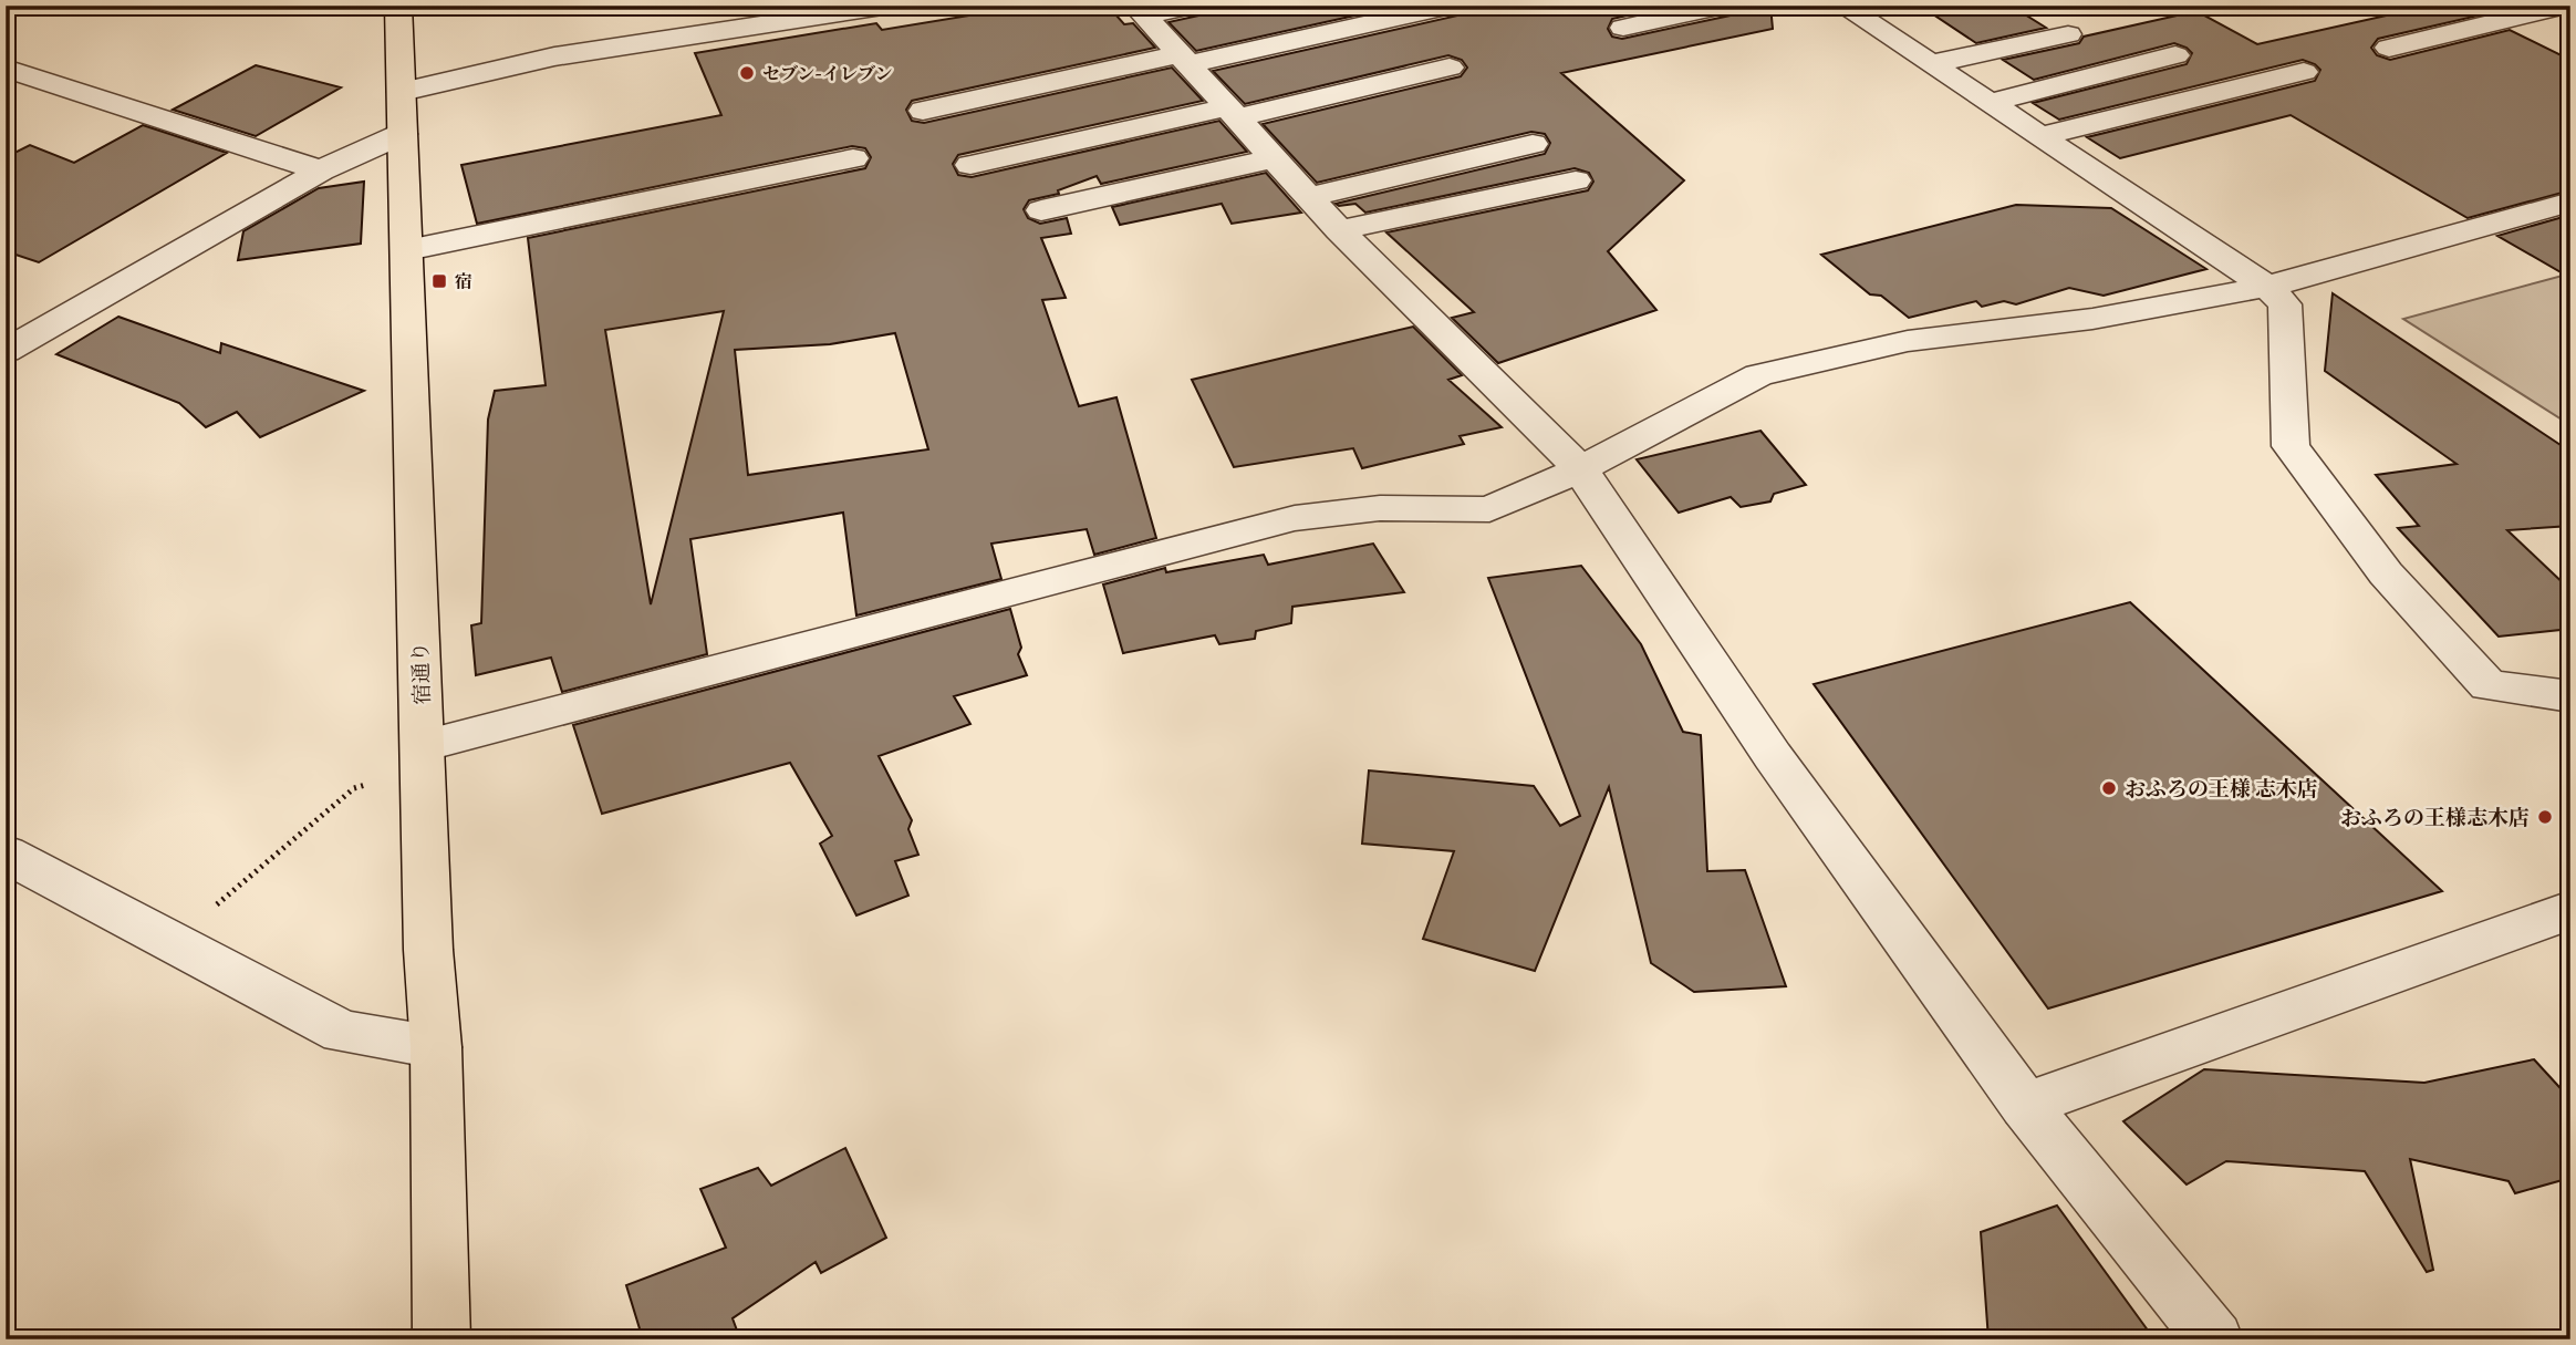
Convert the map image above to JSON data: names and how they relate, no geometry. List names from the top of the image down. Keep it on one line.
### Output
{"streets":{"main road":["宿通り"]},"places":{"other":["セブン-イレブン","おふろの王様 志木店","おふろの王様志木店"],"transit":["宿"]}}
